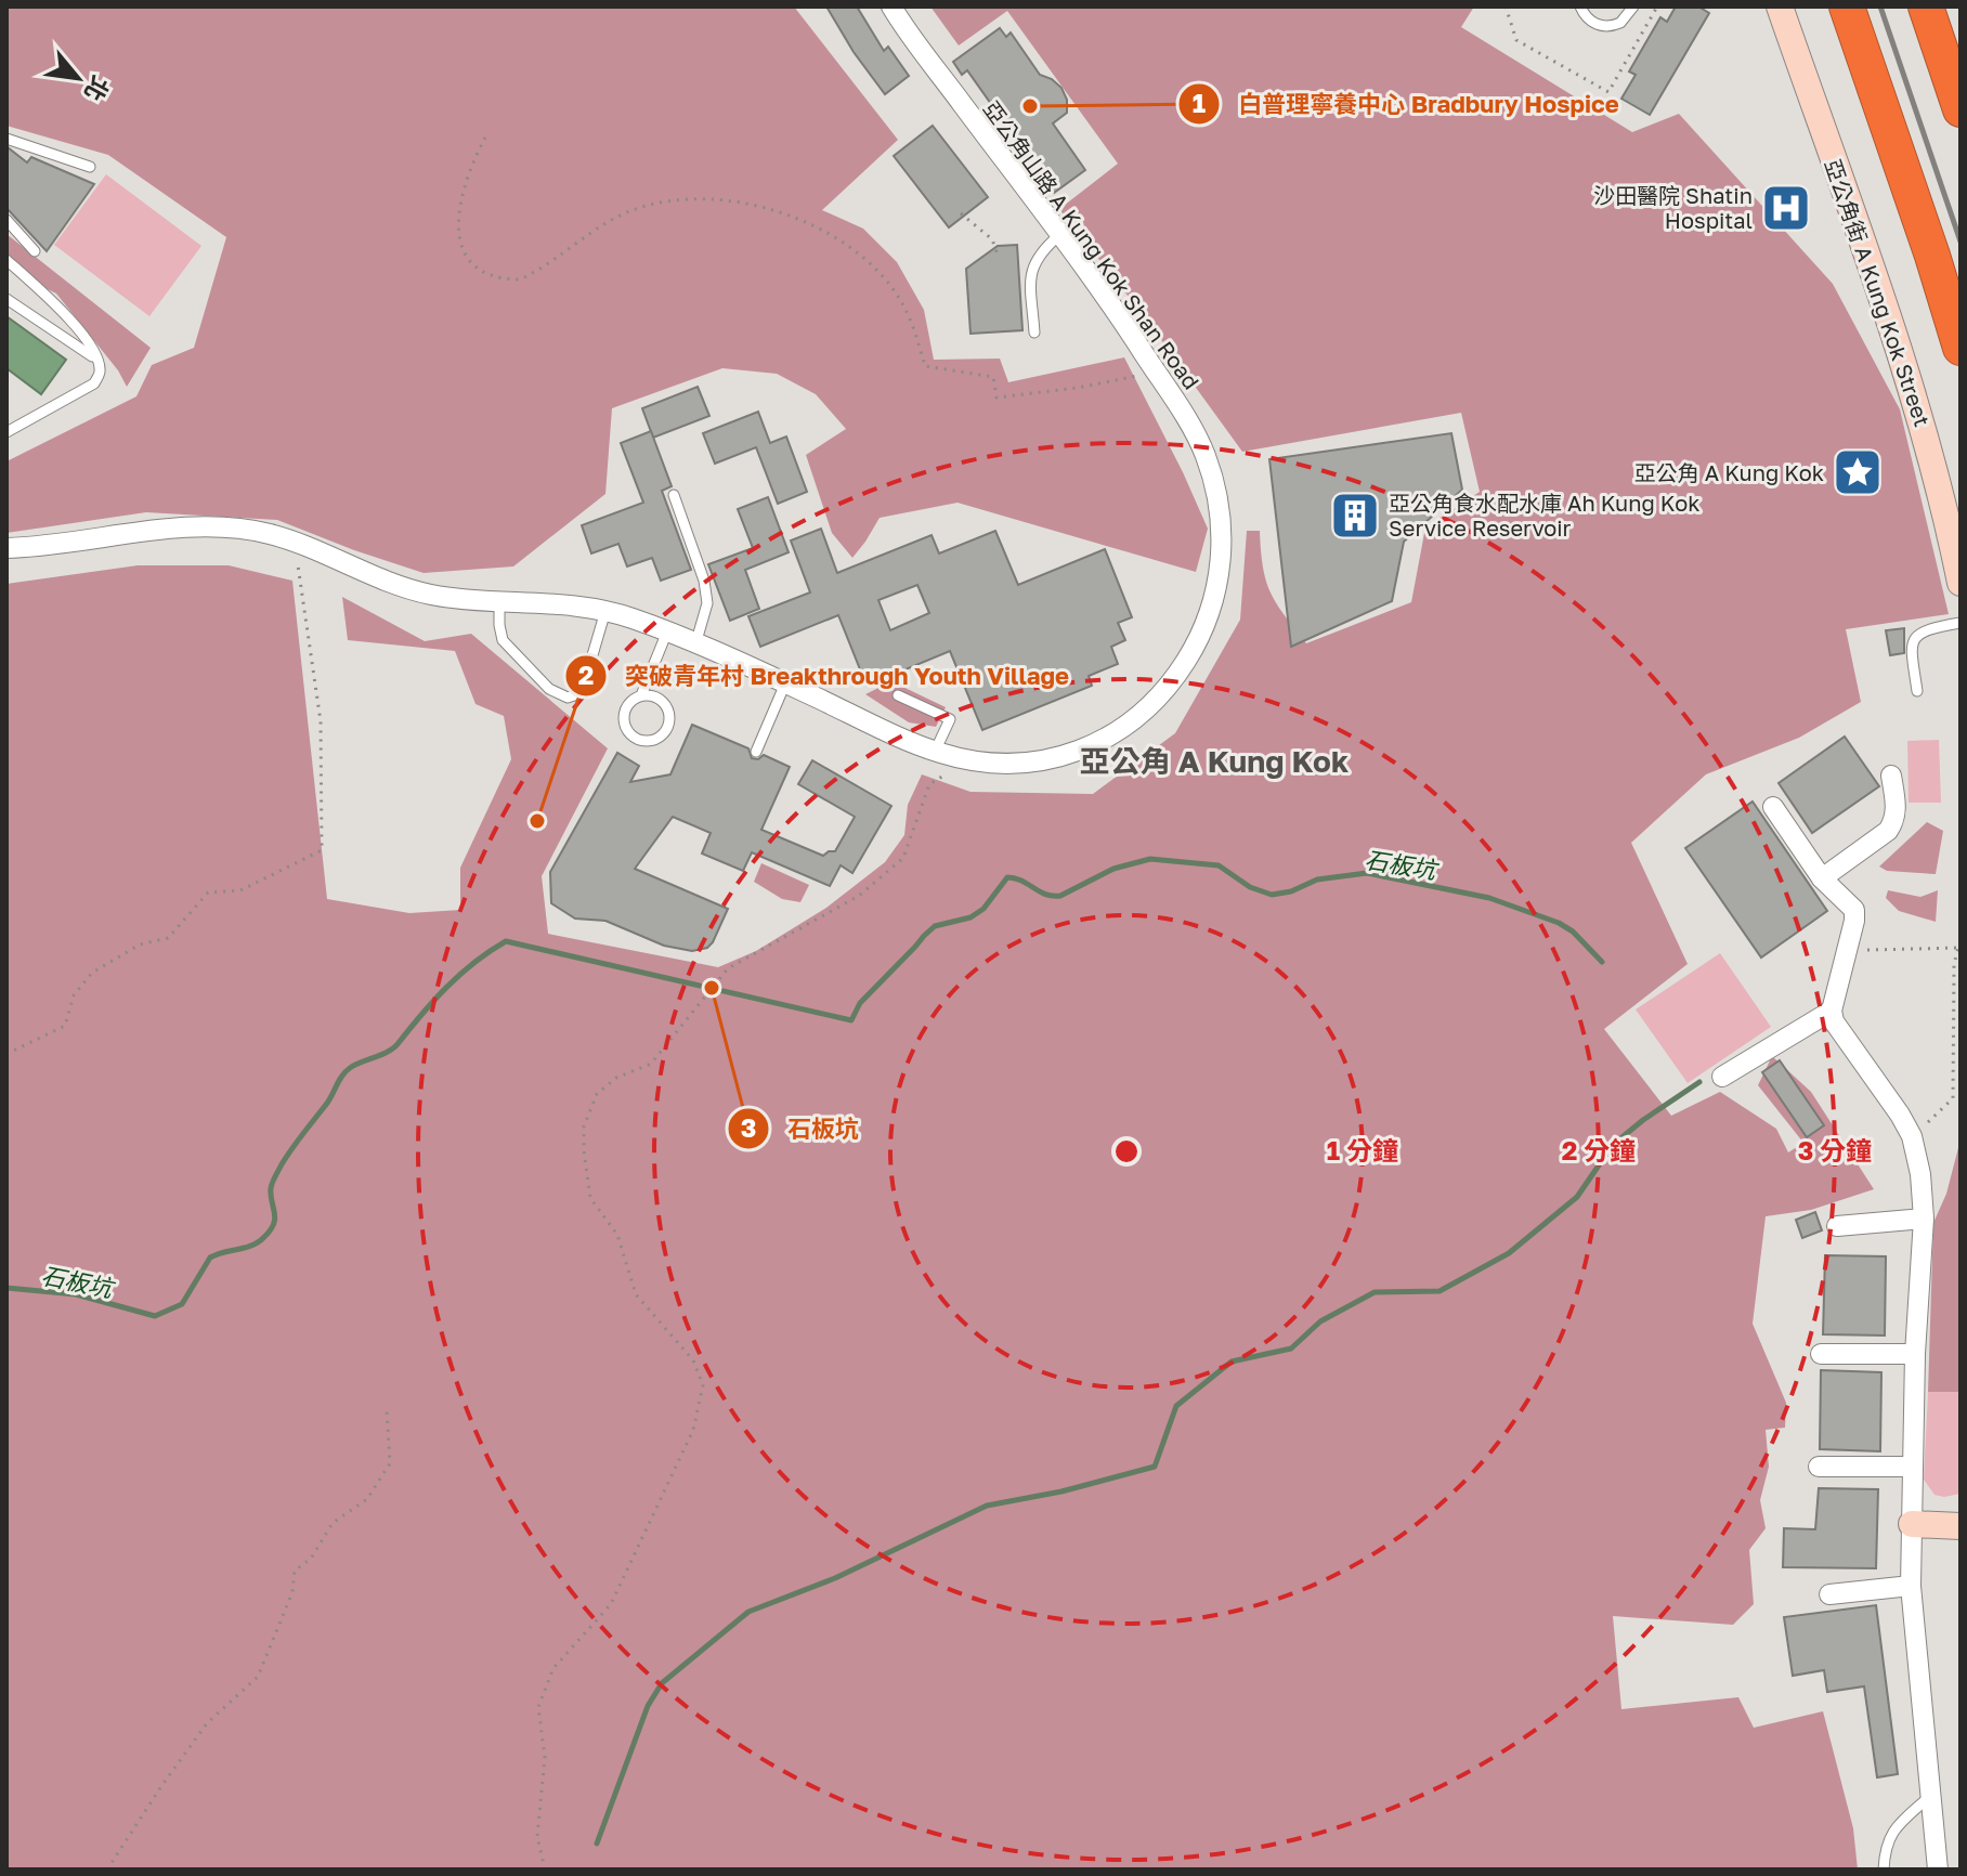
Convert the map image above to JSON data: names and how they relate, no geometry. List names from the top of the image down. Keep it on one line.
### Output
{"streets":{"main road":["亞公角街 A Kung Kok Street"],"street":["亞公角山路 A Kung Kok Shan Road"]},"districts":["亞公角 A Kung Kok"],"water":["石板坑"],"places":{"other":["白普理寧養中心 Bradbury Hospice","突破青年村 Breakthrough Youth Village","石板坑"],"hospital":["沙田醫院 Shatin Hospital"],"place":["亞公角 A Kung Kok"],"building":["亞公角食水配水庫 Ah Kung Kok Service Reservoir"]},"north":"bottom right","rings":["1 分鐘","2 分鐘","3 分鐘"]}
